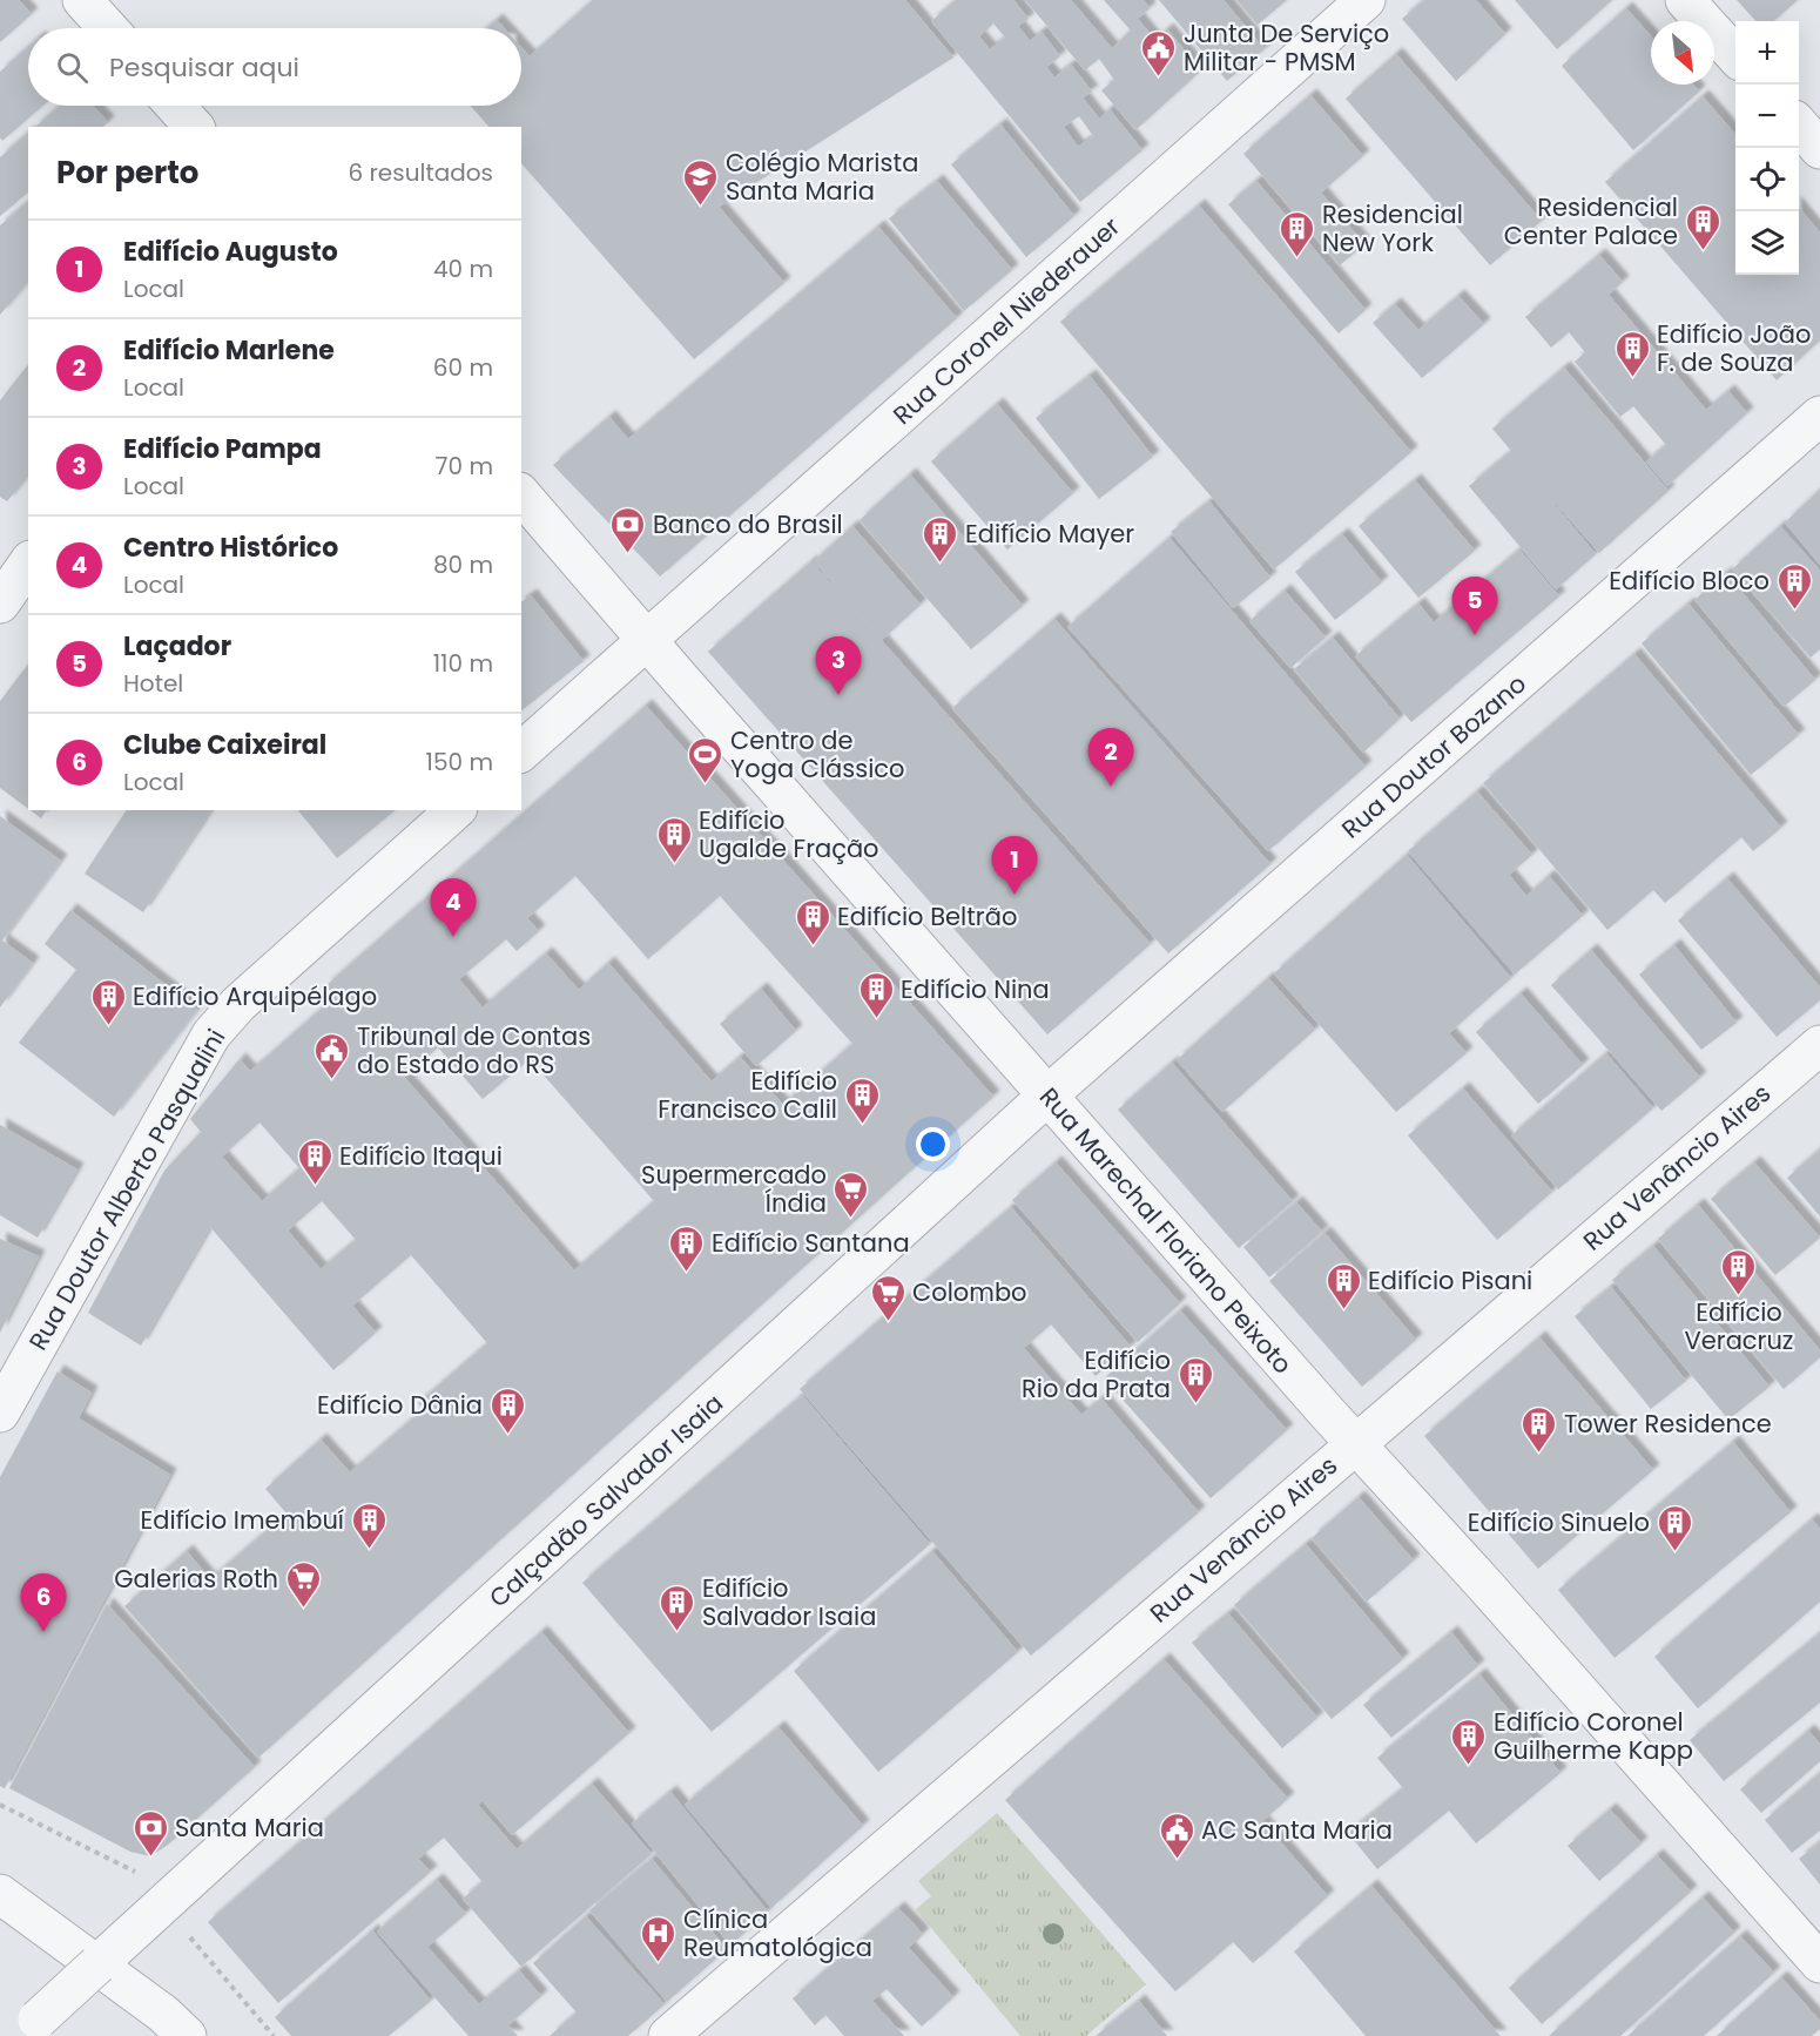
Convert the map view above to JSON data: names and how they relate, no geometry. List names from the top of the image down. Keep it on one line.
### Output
{"streets":{"street":["Rua Coronel Niederauer","Rua Doutor Bozano","Rua Venâncio Aires","Rua Doutor Alberto Pasqualini","Rua Marechal Floriano Peixoto","Calçadão Salvador Isaia"]},"crossings":[["Rua Coronel Niederauer","Rua Marechal Floriano Peixoto"],["Rua Doutor Bozano","Rua Marechal Floriano Peixoto"],["Rua Doutor Bozano","Calçadão Salvador Isaia"],["Rua Venâncio Aires","Rua Marechal Floriano Peixoto"],["Rua Marechal Floriano Peixoto","Calçadão Salvador Isaia"]],"places":{"public building":["Junta De Serviço Militar - PMSM","Tribunal de Contas do Estado do RS","AC Santa Maria"],"school or university":["Colégio Marista Santa Maria"],"building":["Residencial Center Palace","Residencial New York","Edifício João F. de Souza","Edifício Mayer","Edifício Bloco","Edifício Ugalde Fração","Edifício Beltrão","Edifício Nina","Edifício Arquipélago","Edifício Francisco Calil","Edifício Itaqui","Edifício Santana","Edifício Veracruz","Edifício Pisani","Edifício Rio da Prata","Edifício Dânia","Tower Residence","Edifício Imembuí","Edifício Sinuelo","Edifício Salvador Isaia","Edifício Coronel Guilherme Kapp"],"bank":["Banco do Brasil","Santa Maria"],"sports":["Centro de Yoga Clássico"],"supermarket":["Supermercado Índia","Colombo","Galerias Roth"],"hospital":["Clínica Reumatológica"]},"north":"bottom right","page":{"map_buttons":["+","−"],"search":"Pesquisar aqui","heading":["Por perto","6 resultados"],"list":[{"mark":"1","name":"Edifício Augusto","note":"Local","value":"40 m"},{"mark":"2","name":"Edifício Marlene","note":"Local","value":"60 m"},{"mark":"3","name":"Edifício Pampa","note":"Local","value":"70 m"},{"mark":"4","name":"Centro Histórico","note":"Local","value":"80 m"},{"mark":"5","name":"Laçador","note":"Hotel","value":"110 m"},{"mark":"6","name":"Clube Caixeiral","note":"Local","value":"150 m"}],"pins":["5","3","2","1","4","6"]}}
